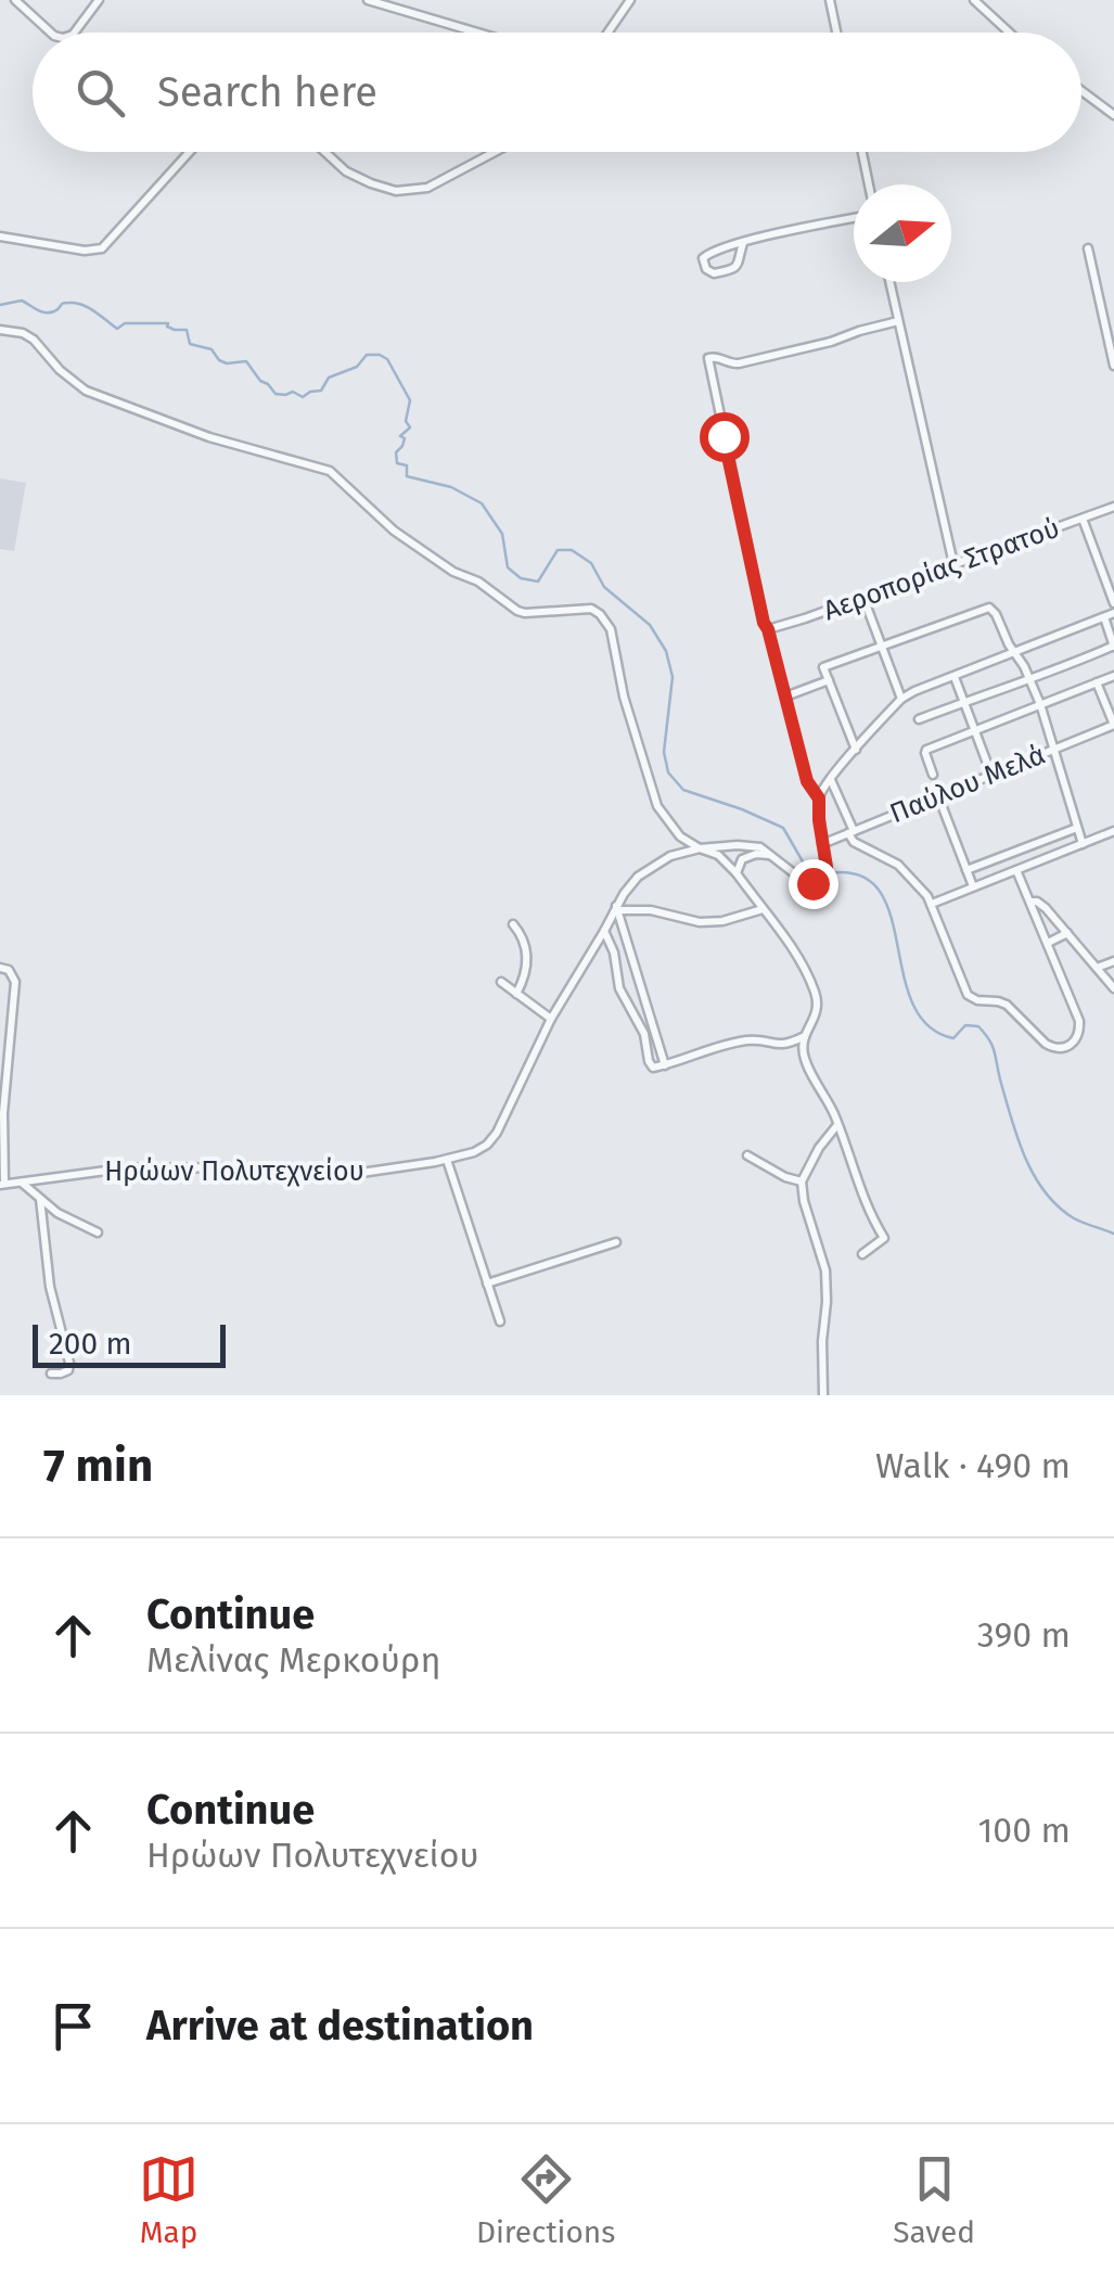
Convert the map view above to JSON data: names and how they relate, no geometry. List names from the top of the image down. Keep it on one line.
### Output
{"streets":{"street":["Αεροπορίας Στρατού","Παύλου Μελά","Ηρώων Πολυτεχνείου"]},"crossings":[["Αεροπορίας Στρατού","Ηρώων Πολυτεχνείου"],["Παύλου Μελά","Ηρώων Πολυτεχνείου"]],"scale_bar":"200 m","north":"right","page":{"search":"Search here","scale":"200 m","heading":["7 min","Walk · 490 m"],"list":[["Continue","Μελίνας Μερκούρη","390 m"],["Continue","Ηρώων Πολυτεχνείου","100 m"],"Arrive at destination"],"nav":["Map","Directions","Saved"]}}
